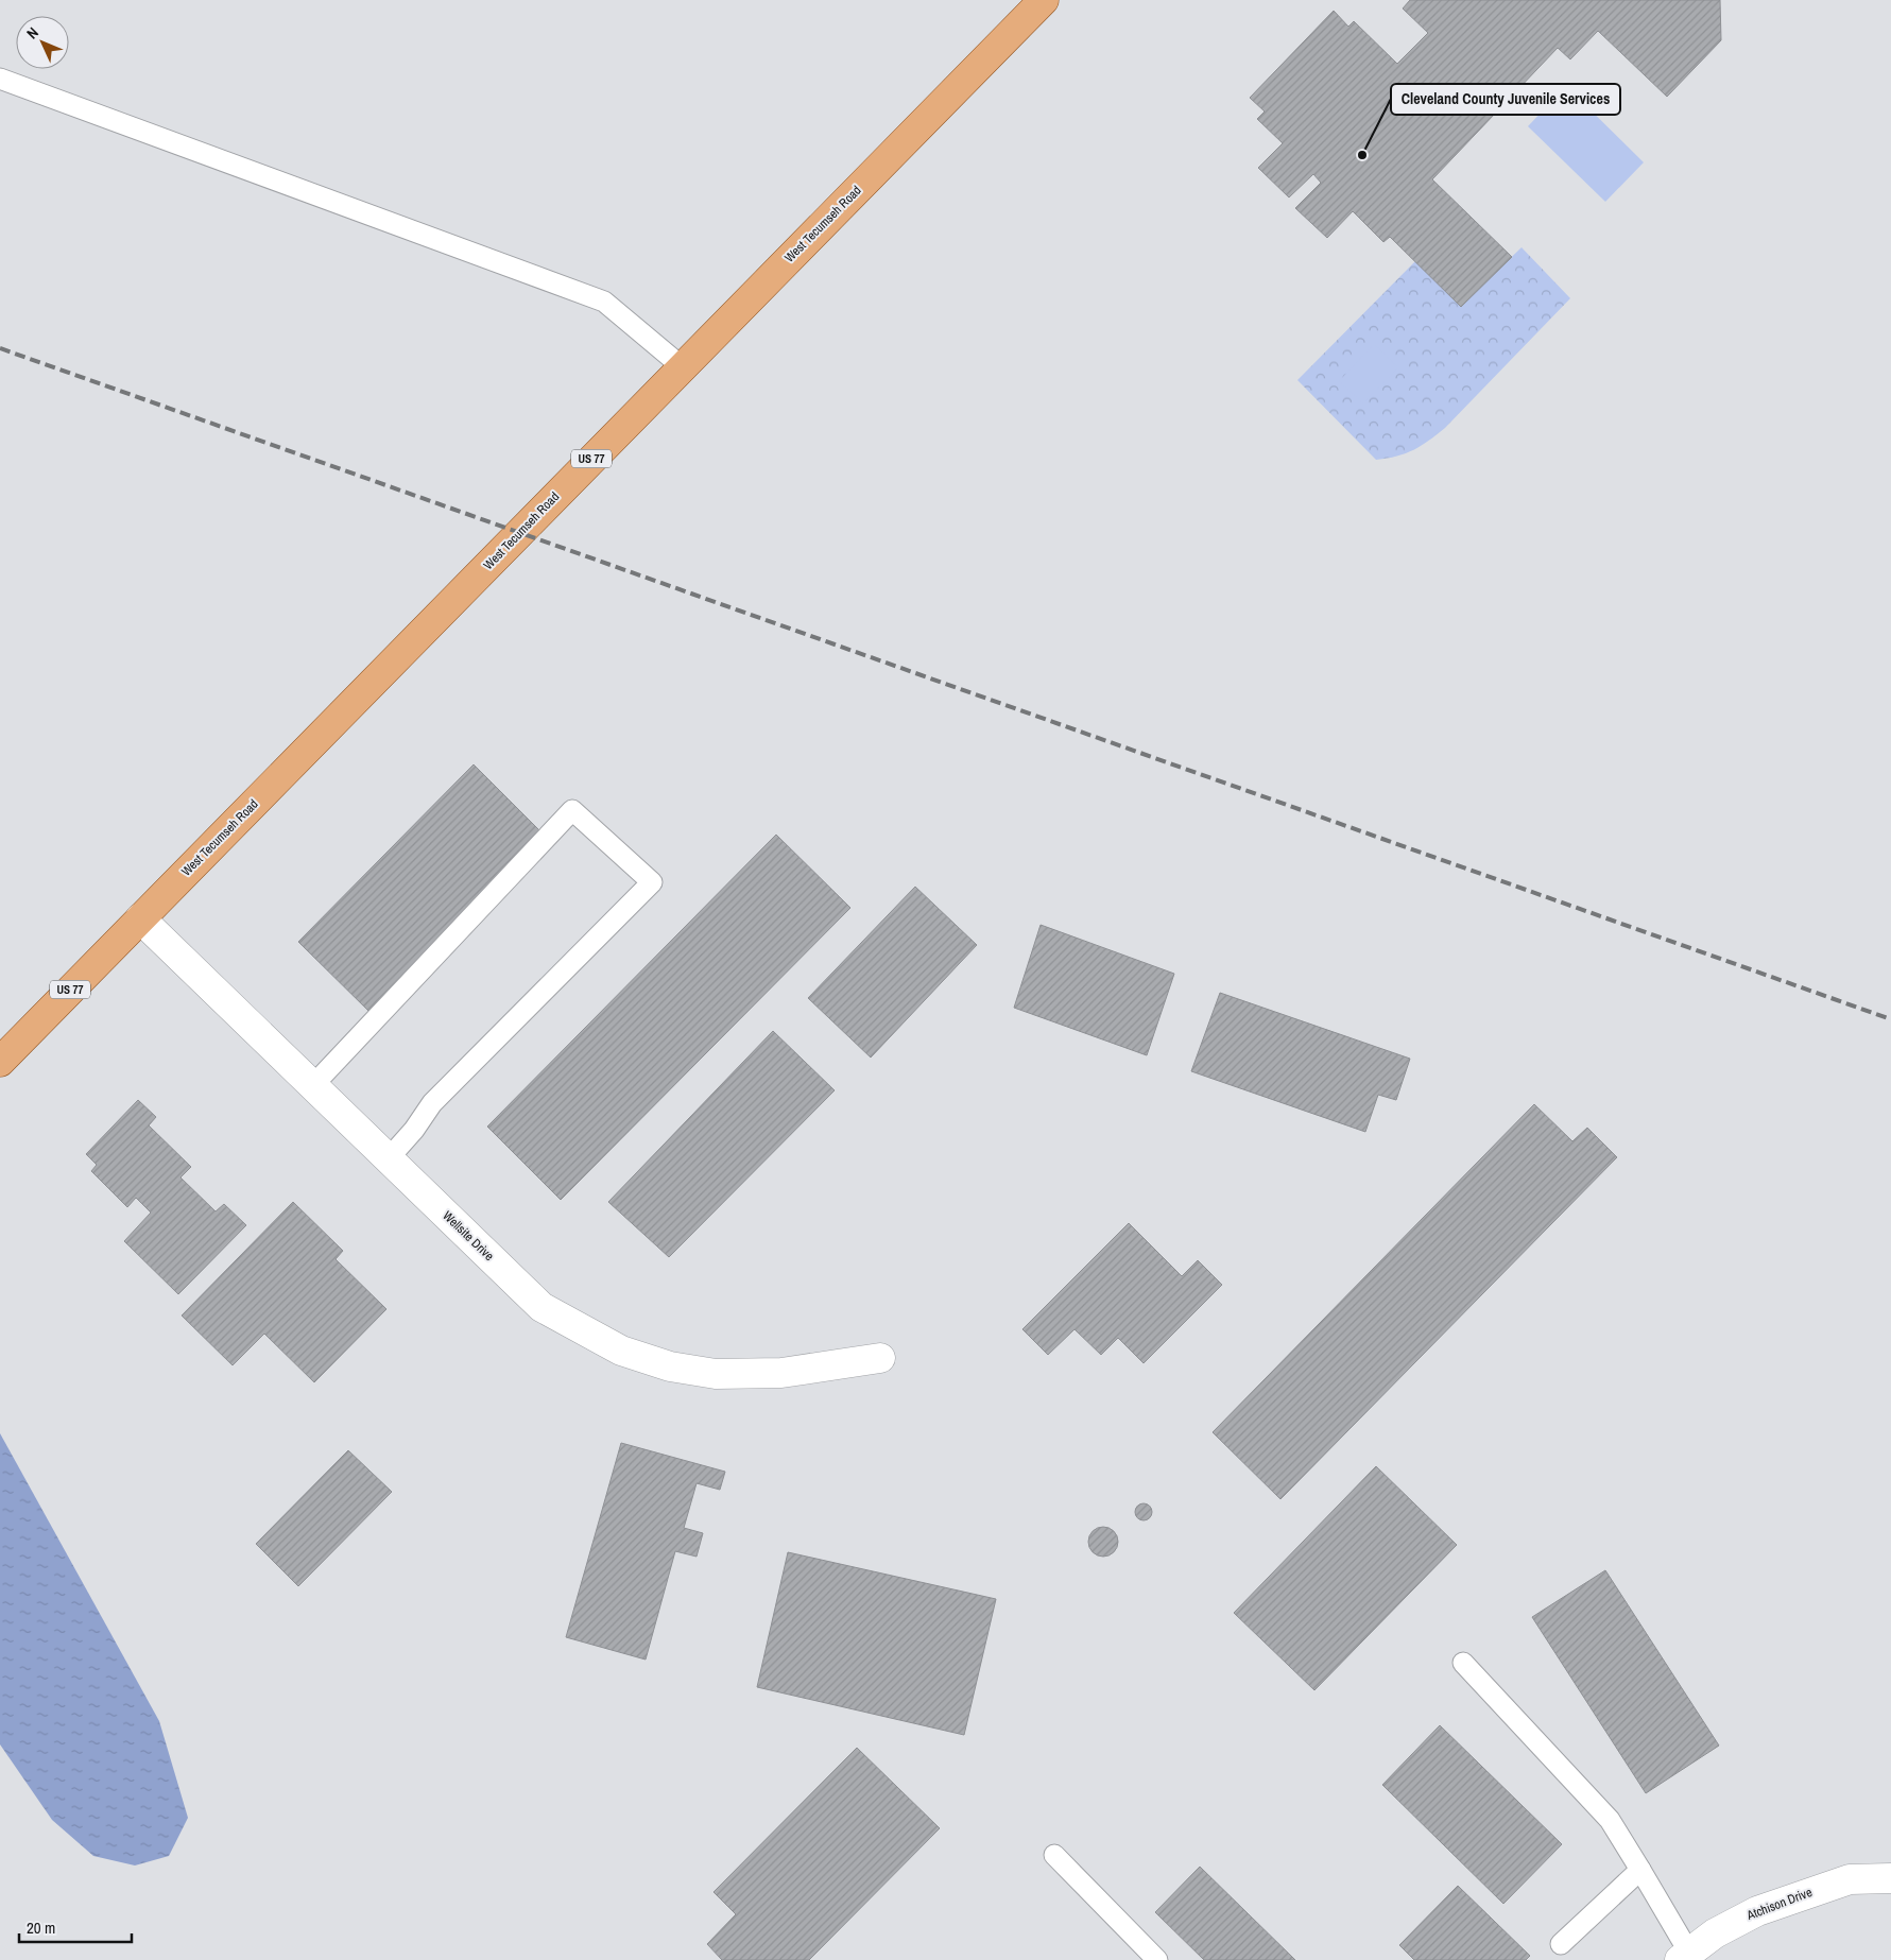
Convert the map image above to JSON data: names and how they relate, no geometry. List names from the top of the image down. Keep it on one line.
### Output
{"streets":{"main road":["West Tecumseh Road","US 77"],"street":["Wellsite Drive","Atchison Drive"]},"crossings":[["West Tecumseh Road","Wellsite Drive"]],"places":["Cleveland County Juvenile Services"],"scale_bar":"20 m","north":"top left"}
